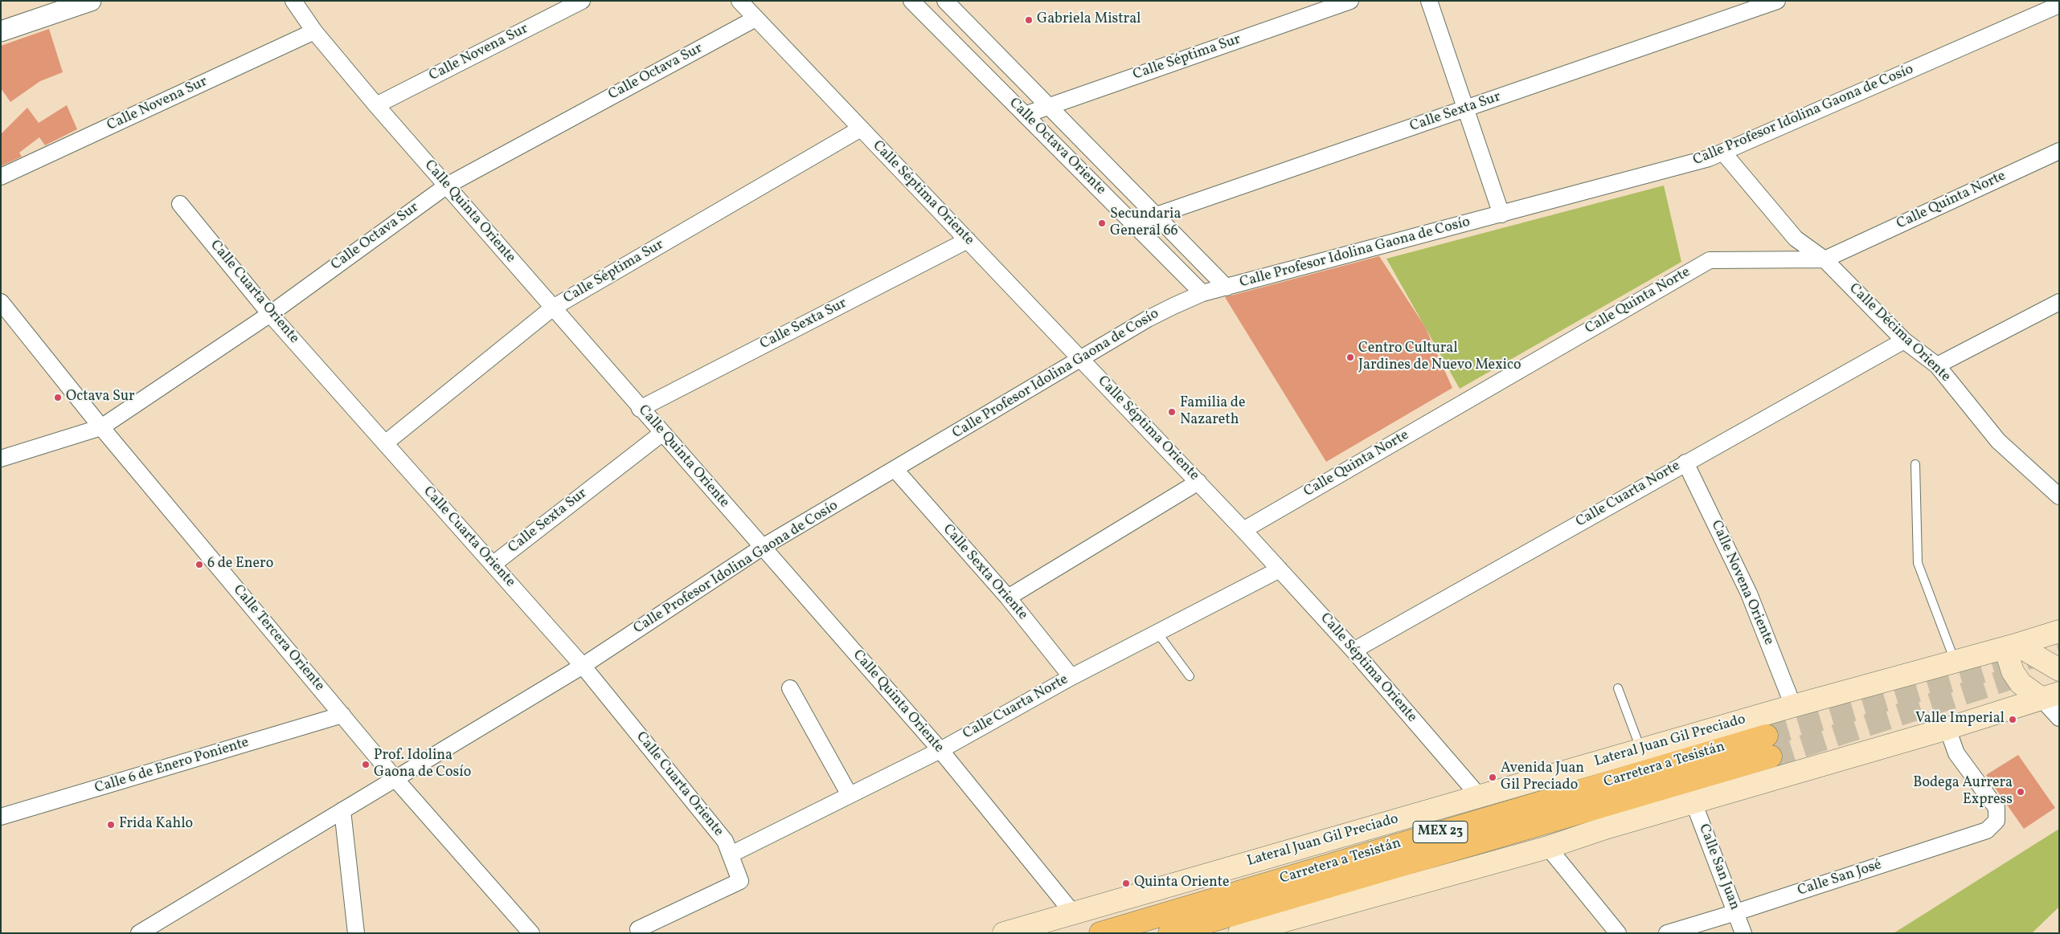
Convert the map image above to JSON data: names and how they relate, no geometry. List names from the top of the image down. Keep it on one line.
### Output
{"streets":{"main road":["Lateral Juan Gil Preciado","Carretera a Tesistán","MEX 23"],"street":["Calle Novena Sur","Calle Séptima Sur","Calle Octava Sur","Calle Sexta Sur","Calle Profesor Idolina Gaona de Cosío","Calle Octava Oriente","Calle Séptima Oriente","Calle Quinta Norte","Calle Quinta Oriente","Calle Cuarta Oriente","Calle Décima Oriente","Calle Cuarta Norte","Calle Sexta Oriente","Calle Novena Oriente","Calle Tercera Oriente","Calle 6 de Enero Poniente","Calle San Juan","Calle San José"]},"crossings":[["Calle Novena Sur","Calle Quinta Oriente"],["Calle Séptima Sur","Calle Octava Oriente"],["Calle Séptima Sur","Calle Séptima Oriente"],["Calle Séptima Sur","Calle Quinta Oriente"],["Calle Séptima Sur","Calle Cuarta Oriente"],["Calle Octava Sur","Calle Séptima Oriente"],["Calle Octava Sur","Calle Quinta Oriente"],["Calle Octava Sur","Calle Cuarta Oriente"],["Calle Octava Sur","Calle Tercera Oriente"],["Calle Sexta Sur","Calle Octava Oriente"],["Calle Sexta Sur","Calle Séptima Oriente"],["Calle Sexta Sur","Calle Quinta Oriente"],["Calle Sexta Sur","Calle Cuarta Oriente"],["Calle Profesor Idolina Gaona de Cosío","Calle Octava Oriente"],["Calle Profesor Idolina Gaona de Cosío","Calle Séptima Oriente"],["Calle Profesor Idolina Gaona de Cosío","Calle Quinta Oriente"],["Calle Profesor Idolina Gaona de Cosío","Calle Cuarta Oriente"],["Calle Profesor Idolina Gaona de Cosío","Calle Décima Oriente"],["Calle Profesor Idolina Gaona de Cosío","Calle Sexta Oriente"],["Calle Profesor Idolina Gaona de Cosío","Calle Tercera Oriente"],["Calle Séptima Oriente","Calle Quinta Norte"],["Calle Séptima Oriente","Calle Cuarta Norte"],["Calle Séptima Oriente","Lateral Juan Gil Preciado"],["Calle Quinta Norte","Calle Décima Oriente"],["Calle Quinta Oriente","Calle Cuarta Norte"],["Calle Quinta Oriente","Lateral Juan Gil Preciado"],["Calle Cuarta Oriente","Calle Cuarta Norte"],["Calle Décima Oriente","Calle Cuarta Norte"],["Calle Cuarta Norte","Calle Sexta Oriente"],["Calle Cuarta Norte","Calle Novena Oriente"],["Calle Novena Oriente","Lateral Juan Gil Preciado"],["Calle Tercera Oriente","Calle 6 de Enero Poniente"],["Calle San Juan","Calle San José"]],"places":["Gabriela Mistral","Secundaria General 66","Centro Cultural Jardines de Nuevo Mexico","Octava Sur","Familia de Nazareth","6 de Enero","Valle Imperial","Prof. Idolina Gaona de Cosío","Avenida Juan Gil Preciado","Bodega Aurrera Express","Frida Kahlo","Quinta Oriente"]}
